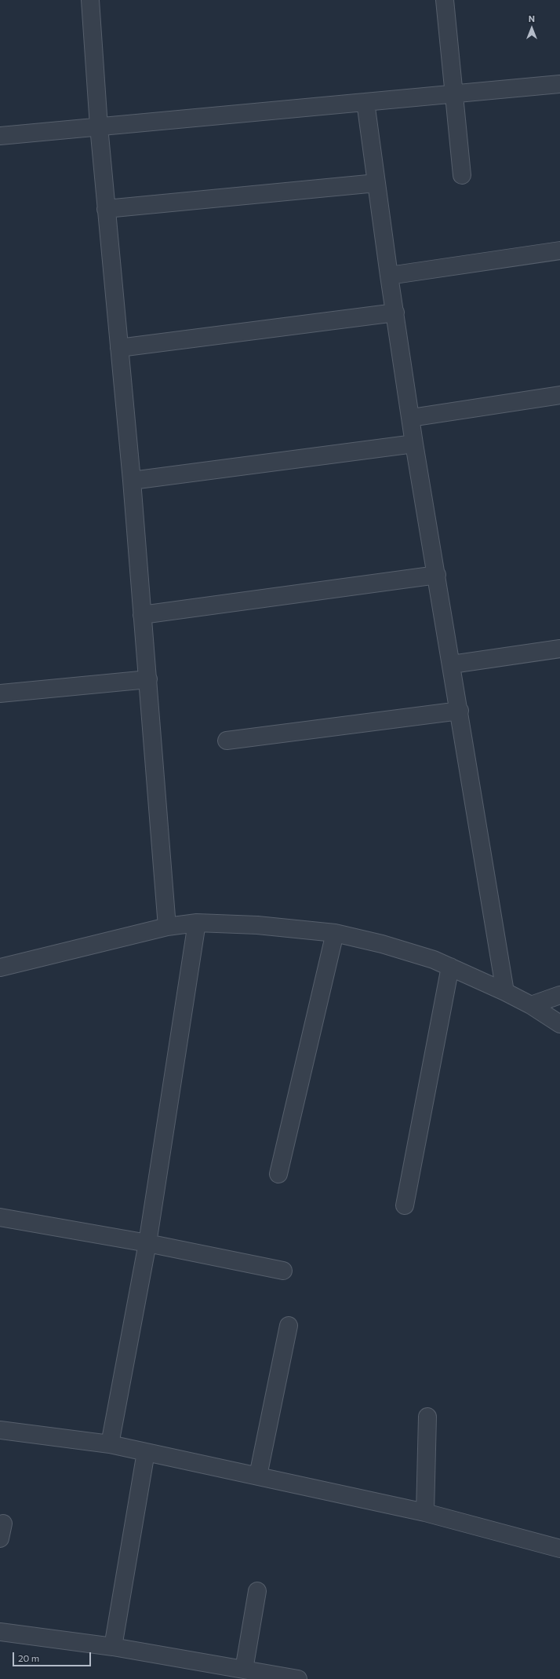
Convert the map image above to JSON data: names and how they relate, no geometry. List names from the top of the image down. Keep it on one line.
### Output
{"scale_bar":"20 m","north":"top"}
